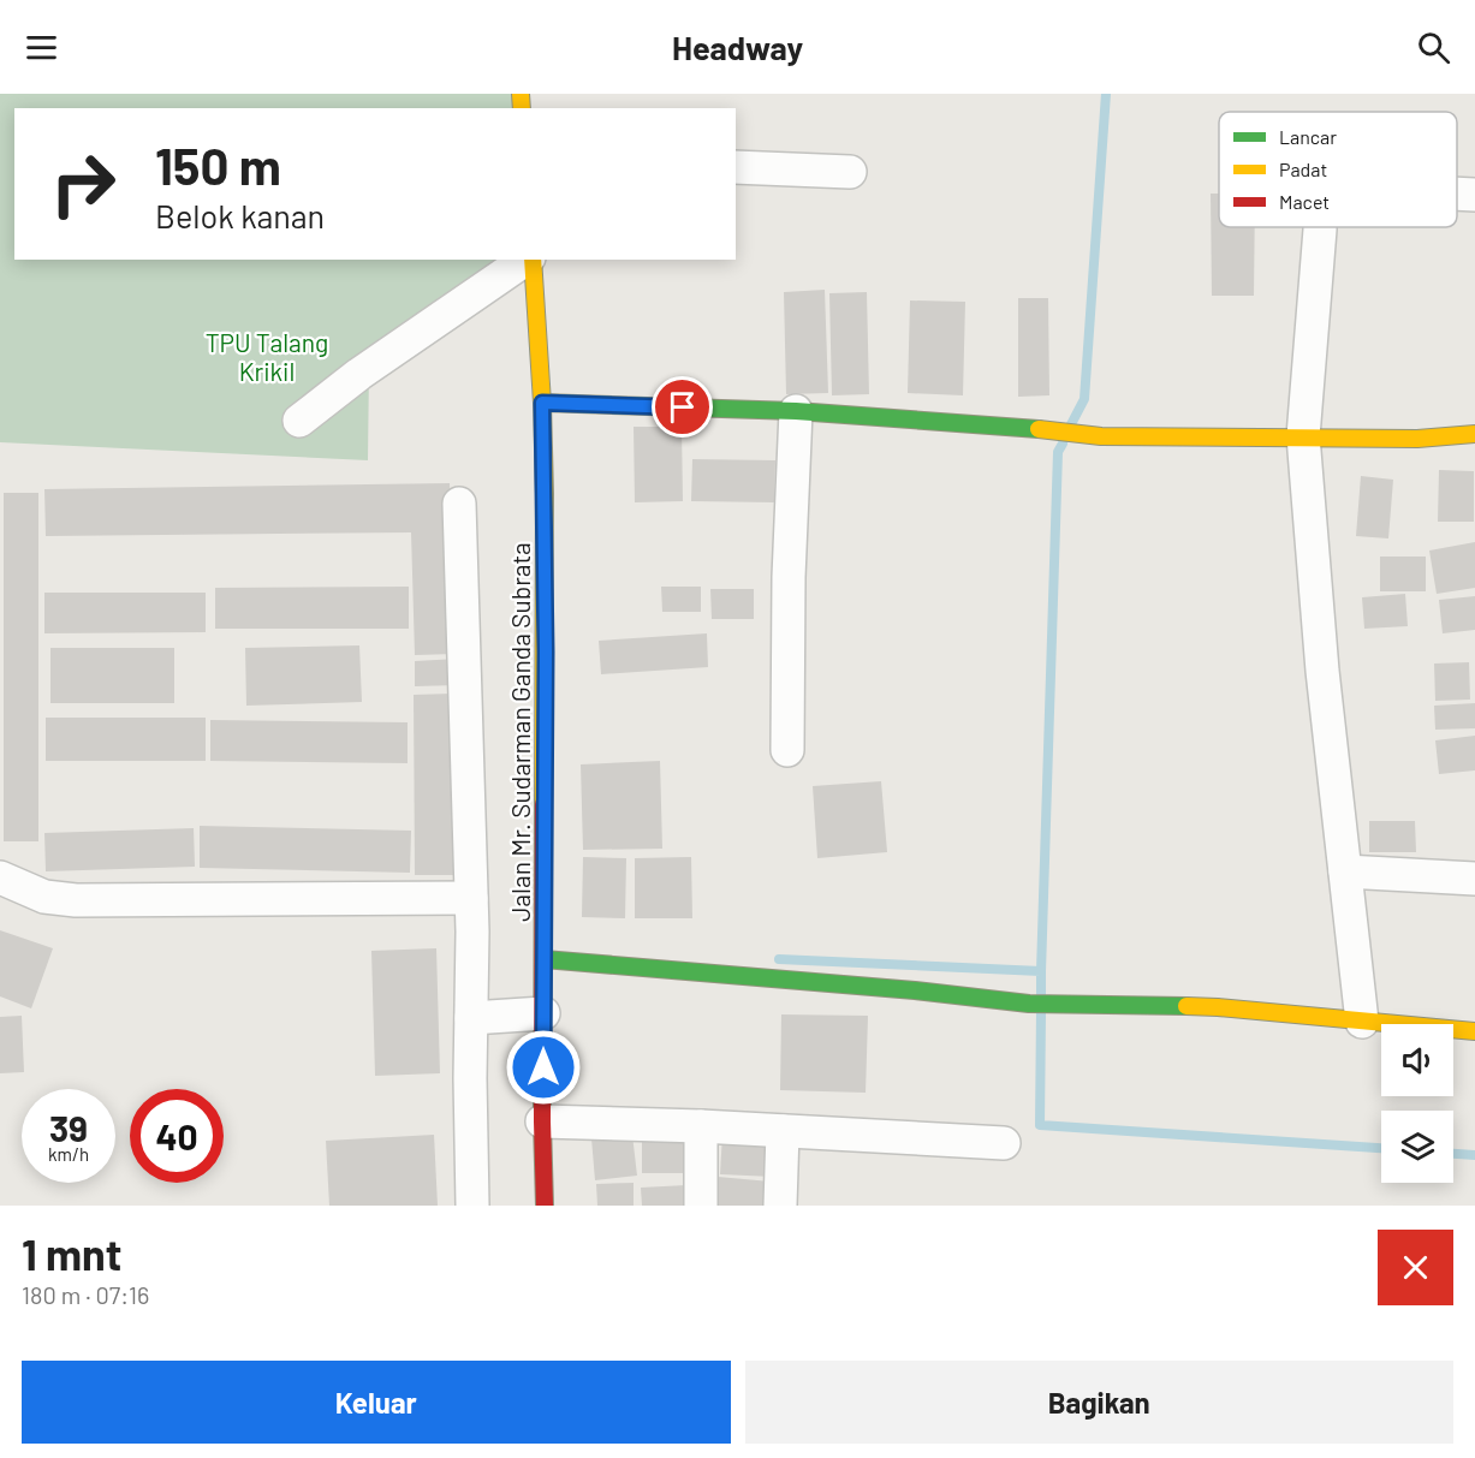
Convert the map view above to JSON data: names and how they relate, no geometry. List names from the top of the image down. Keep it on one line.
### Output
{"streets":{"street":["Jalan Mr. Sudarman Ganda Subrata"]},"parks":["TPU Talang Krikil"],"legend":["Lancar","Padat","Macet"],"page":{"header":"Headway","turn":["150 m","Belok kanan"],"speed":"39 km/h","limit":"40","heading":["1 mnt","180 m · 07:16"],"buttons":["Keluar","Bagikan"]}}
